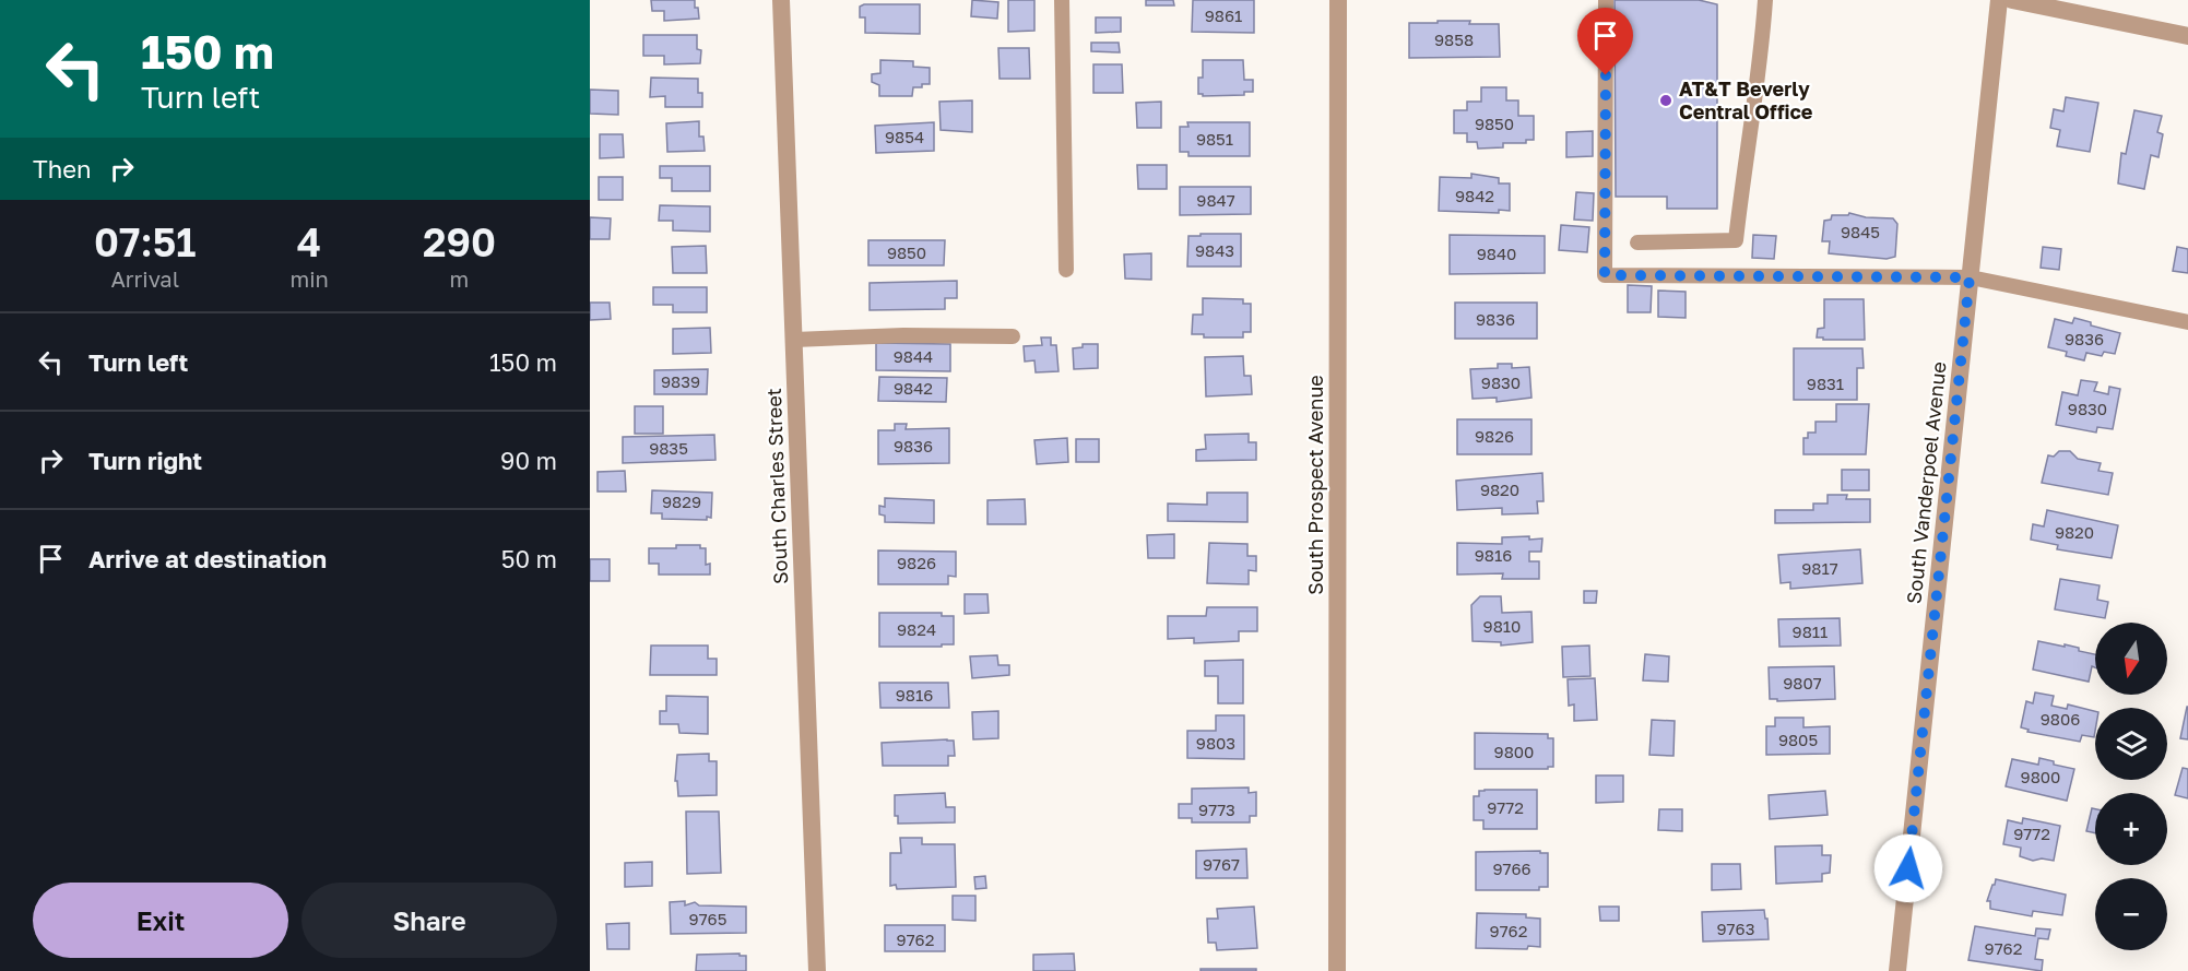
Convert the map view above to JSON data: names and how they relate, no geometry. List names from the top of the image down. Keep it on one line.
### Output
{"streets":{"street":["South Vanderpoel Avenue","South Prospect Avenue","South Charles Street"]},"places":["AT&T Beverly Central Office"],"house_numbers":["9861","9858","9850","9854","9851","9842","9847","9845","9843","9850","9840","9836","9836","9844","9839","9830","9831","9842","9830","9826","9836","9835","9820","9829","9820","9816","9826","9817","9810","9824","9811","9807","9816","9806","9805","9803","9800","9800","9772","9773","9772","9767","9766","9765","9763","9762","9762","9762"],"north":"bottom","page":{"turn":["150 m","Turn left"],"then":"Then","eta":["07:51","Arrival","4","min","290","m"],"list":[{"name":"Turn left","value":"150 m"},{"name":"Turn right","value":"90 m"},{"name":"Arrive at destination","value":"50 m"}],"map_buttons":["+","−"],"buttons":["Exit","Share"]}}
